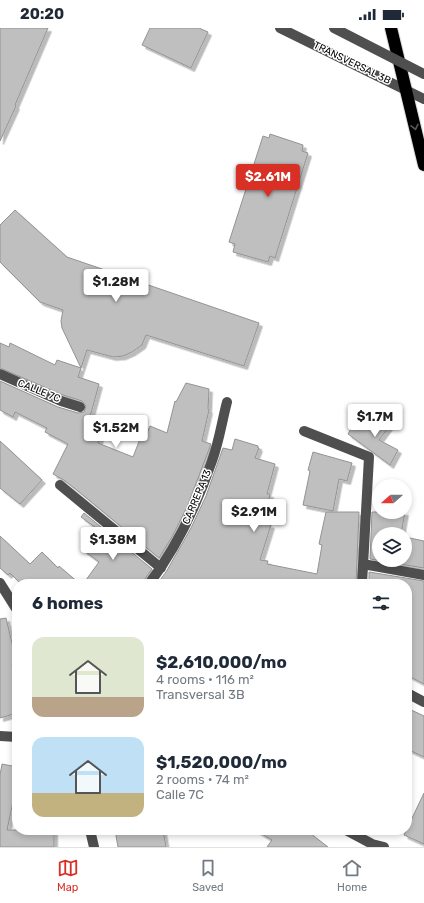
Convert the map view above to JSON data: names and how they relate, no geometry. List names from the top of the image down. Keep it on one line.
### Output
{"streets":{"street":["TRANSVERSAL 3B","CALLE 7C","CARRERA 13"]},"north":"left","page":{"status":"20:20","price":["$2.61M","$1.28M","$1.7M","$1.52M","$2.91M","$1.38M"],"heading":"6 homes","list":[{"name":"$2,610,000/mo","note":"4 rooms · 116 m² · Transversal 3B"},{"name":"$1,520,000/mo","note":"2 rooms · 74 m² · Calle 7C"}],"tabs":["Map","Saved","Home"]}}
